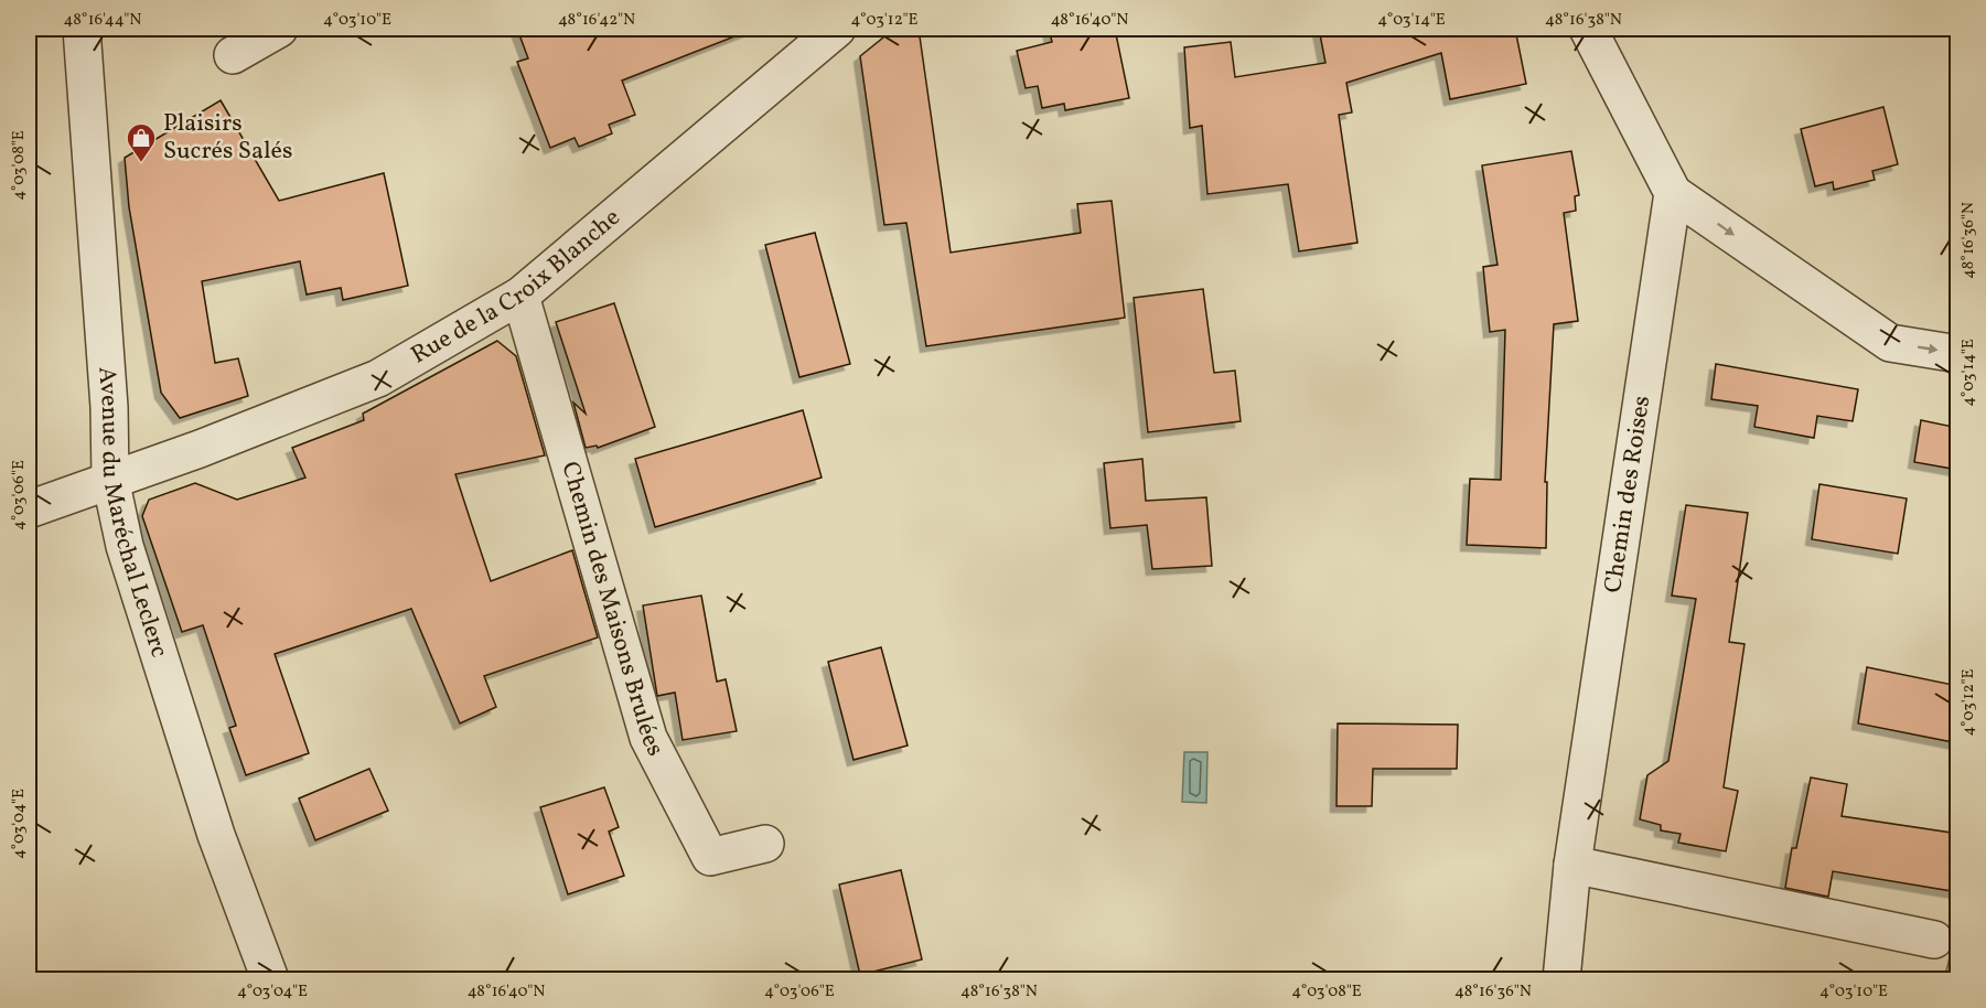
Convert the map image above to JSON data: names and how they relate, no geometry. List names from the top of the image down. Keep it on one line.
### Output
{"streets":{"street":["Rue de la Croix Blanche","Chemin des Roises","Avenue du Maréchal Leclerc","Chemin des Maisons Brulées"]},"crossings":[["Rue de la Croix Blanche","Avenue du Maréchal Leclerc"],["Rue de la Croix Blanche","Chemin des Maisons Brulées"]],"places":{"shop":["Plaisirs Sucrés Salés"]},"coordinates":["48°16'44\"N","4°03'10\"E","48°16'42\"N","4°03'12\"E","48°16'40\"N","4°03'14\"E","48°16'38\"N","4°03'08\"E","48°16'36\"N","4°03'06\"E","4°03'04\"E"]}
